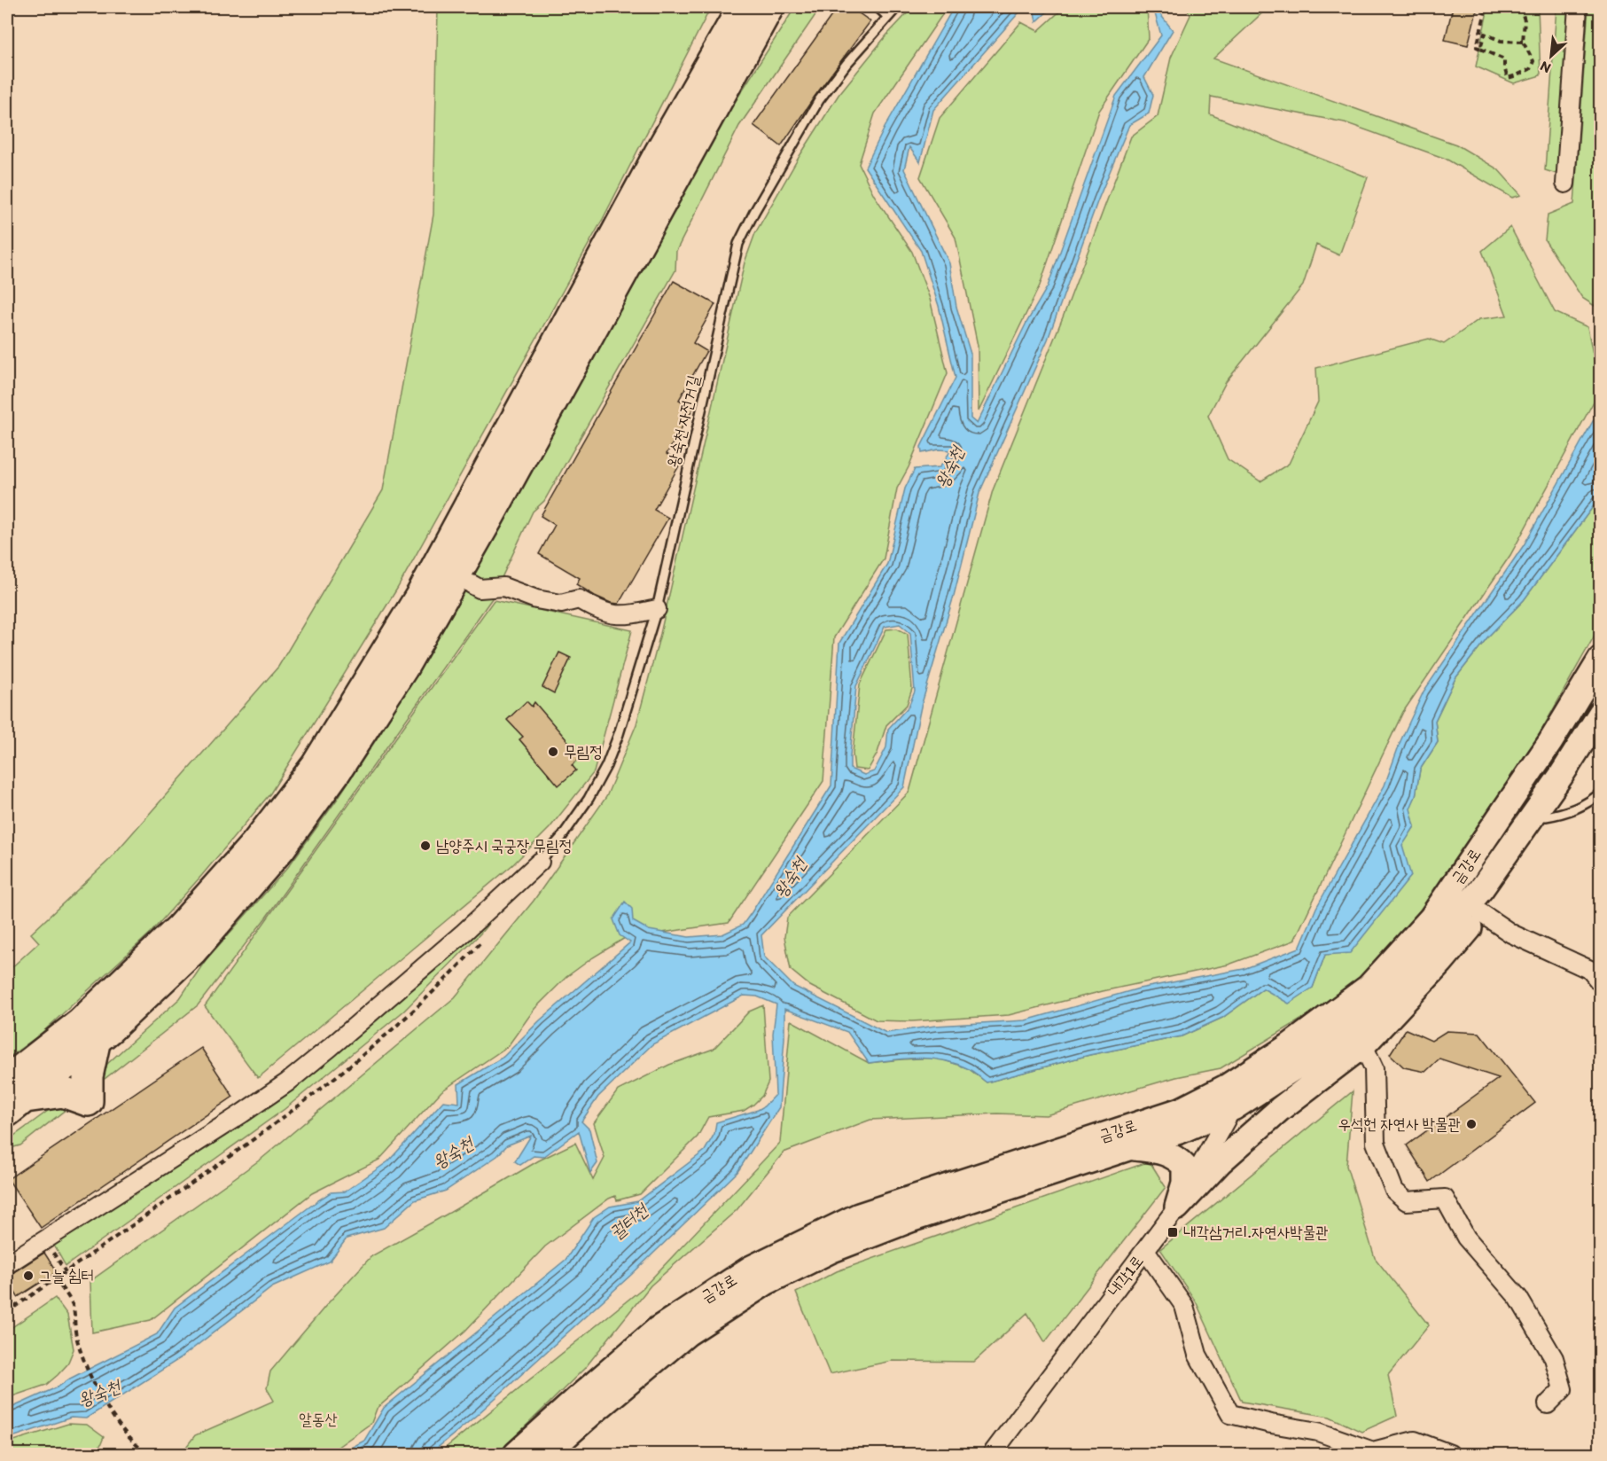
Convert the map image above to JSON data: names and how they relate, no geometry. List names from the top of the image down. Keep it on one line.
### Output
{"streets":{"main road":["금강로"],"street":["내각1로"],"lane":["왕숙천 자전거길"]},"crossings":[["금강로","내각1로"]],"water":["왕숙천","궐터천"],"parks":["알동산"],"places":{"other":["무림정","남양주시 국궁장 무림정","우석헌 자연사 박물관","그늘 쉼터"],"transit":["내각삼거리.자연사박물관"]},"north":"bottom left"}
